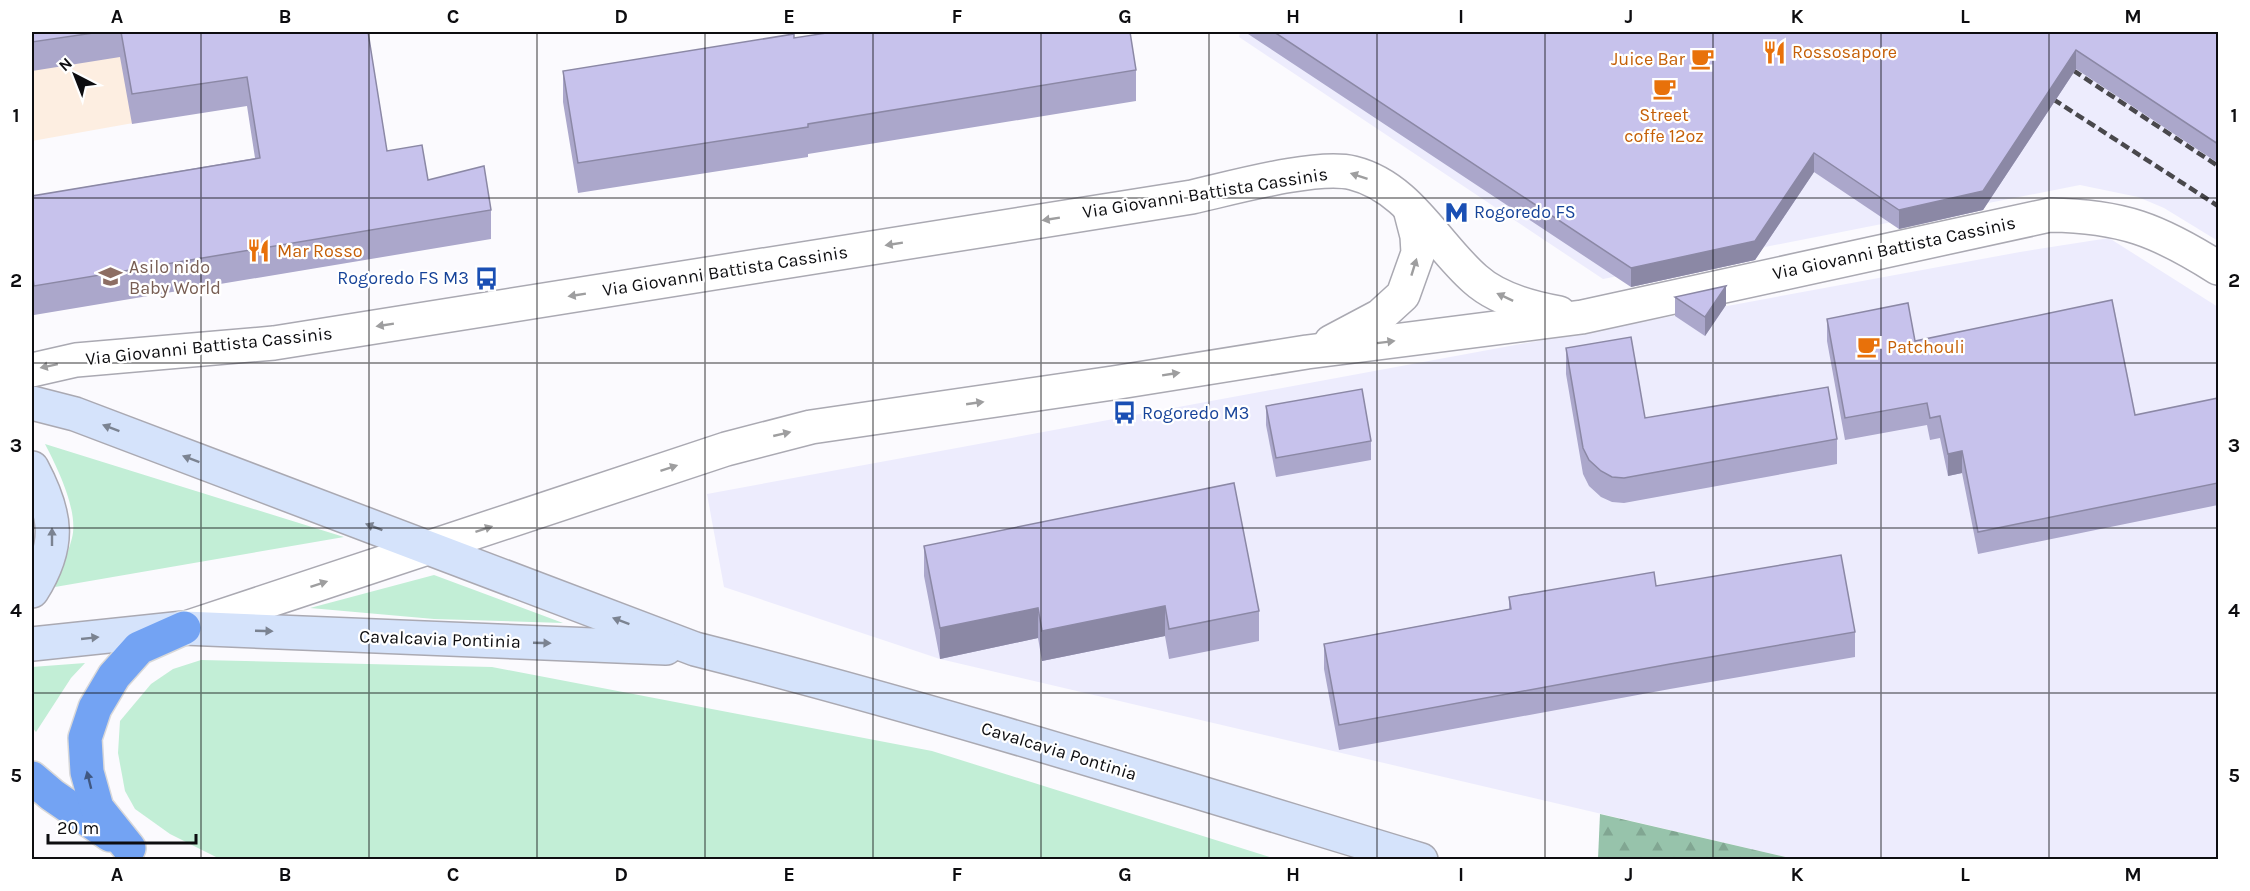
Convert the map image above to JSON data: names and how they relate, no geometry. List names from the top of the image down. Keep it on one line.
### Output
{"streets":{"street":["Via Giovanni Battista Cassinis","Cavalcavia Pontinia"]},"crossings":[["Via Giovanni Battista Cassinis","Cavalcavia Pontinia"]],"places":{"restaurant":["Rossosapore","Mar Rosso"],"cafe":["Juice Bar","Street coffe 12oz","Patchouli"],"metro station":["Rogoredo FS"],"school or university":["Asilo nido Baby World"],"bus stop":["Rogoredo FS M3","Rogoredo M3"]},"scale_bar":"20 m","north":"top left","grid":{"columns":["A","B","C","D","E","F","G","H","I","J","K","L","M"],"rows":["1","2","3","4","5"]}}
